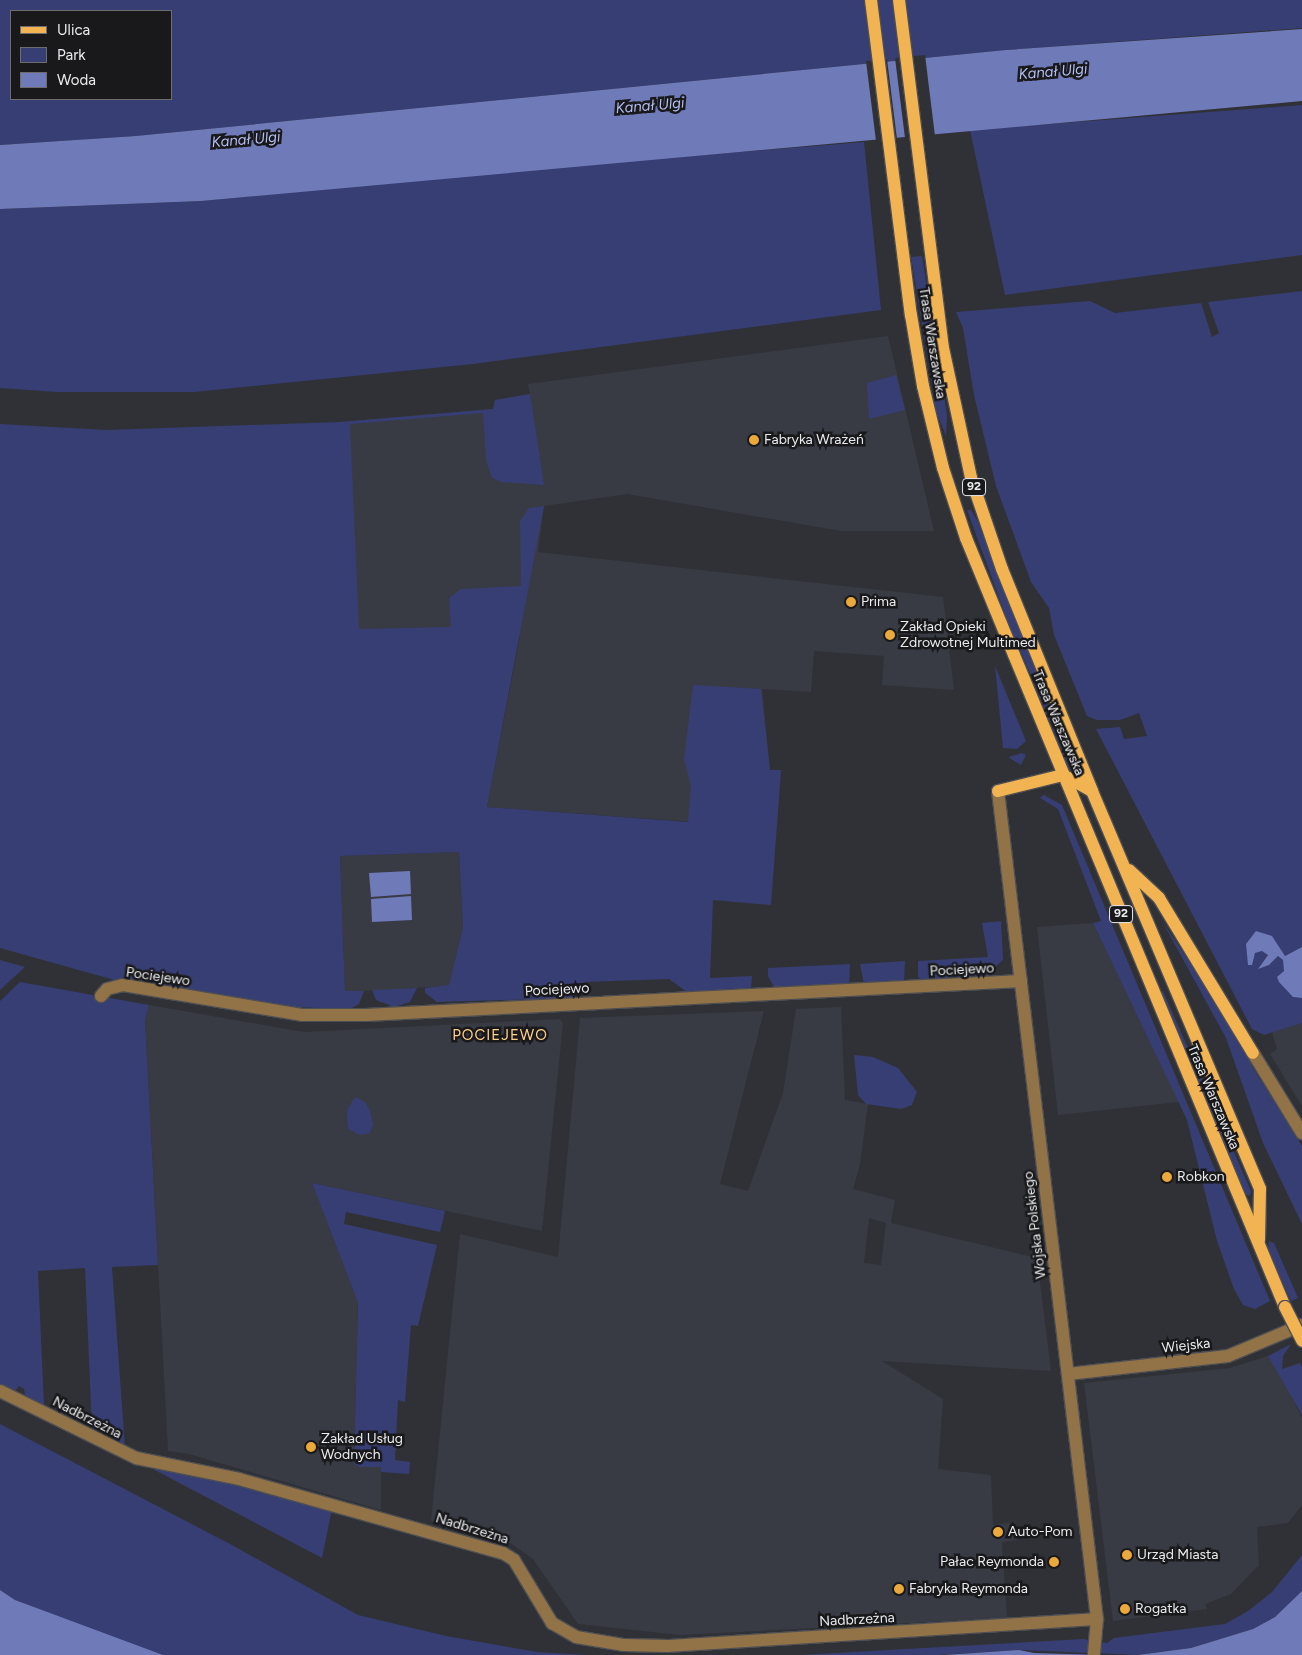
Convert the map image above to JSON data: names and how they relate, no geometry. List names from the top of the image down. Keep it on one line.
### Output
{"streets":{"main road":["Trasa Warszawska","92"],"street":["Pociejewo","Wojska Polskiego","Wiejska","Nadbrzeżna"]},"crossings":[["Pociejewo","Wojska Polskiego"],["Wojska Polskiego","Wiejska"],["Wojska Polskiego","Nadbrzeżna"]],"districts":["POCIEJEWO"],"water":["Kanał Ulgi"],"places":["Fabryka Wrażeń","Prima","Zakład Opieki Zdrowotnej Multimed","Robkon","Zakład Usług Wodnych","Auto-Pom","Urząd Miasta","Pałac Reymonda","Fabryka Reymonda","Rogatka"],"legend":["Ulica","Park","Woda"]}
